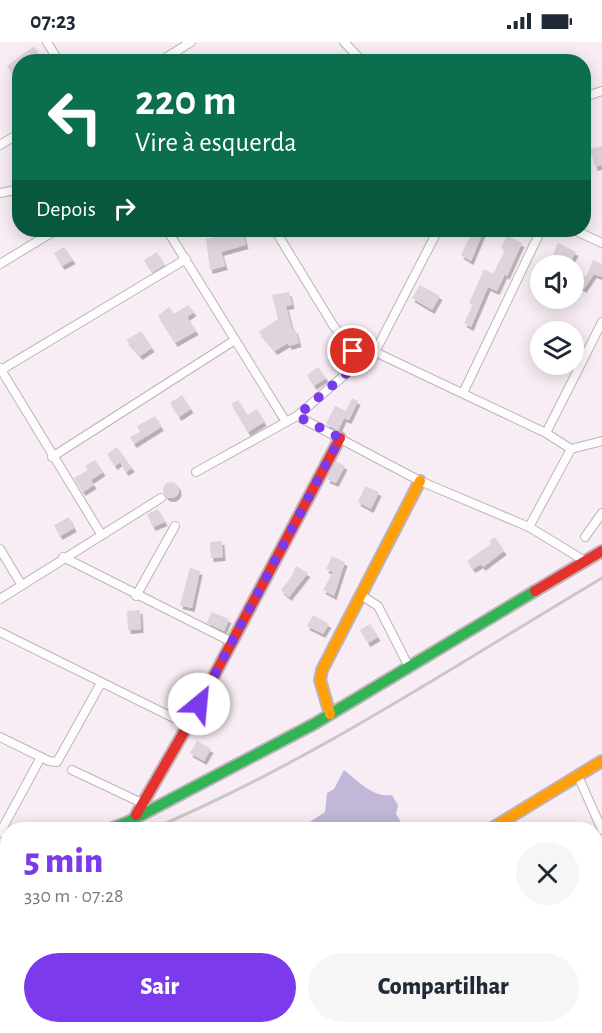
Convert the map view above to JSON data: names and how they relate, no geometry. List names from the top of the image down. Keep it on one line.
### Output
{"page":{"status":"07:23","turn":["220 m","Vire à esquerda"],"then":"Depois","heading":["5 min","330 m · 07:28"],"buttons":["Sair","Compartilhar"]}}
